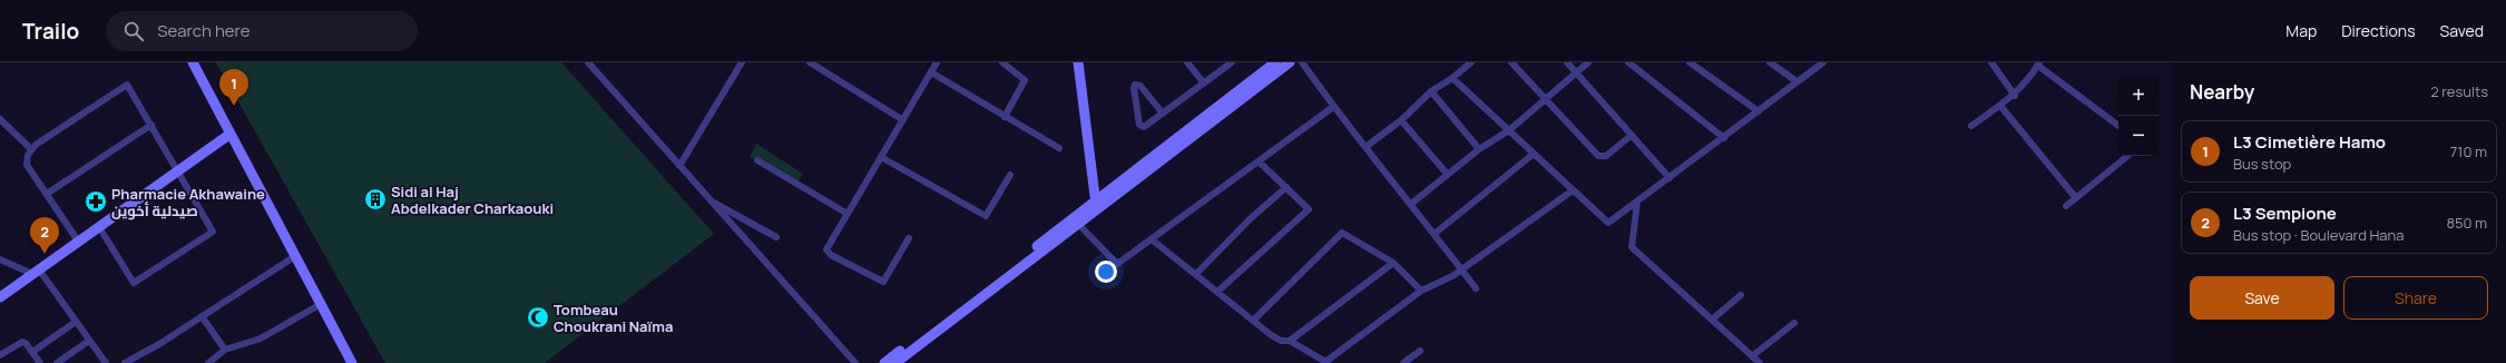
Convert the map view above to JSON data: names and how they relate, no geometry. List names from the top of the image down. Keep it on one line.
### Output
{"places":{"building":["Sidi al Haj Abdelkader Charkaouki"],"pharmacy":["Pharmacie Akhawaine صيدلية أخوين"],"mosque":["Tombeau Choukrani Naïma"]},"page":{"header":"Trailo","search":"Search here","nav":["Map","Directions","Saved"],"heading":["Nearby","2 results"],"pins":["1","2"],"map_buttons":["+","−"],"list":[{"mark":"1","name":"L3 Cimetière Hamo","note":"Bus stop","value":"710 m"},{"mark":"2","name":"L3 Sempione","note":"Bus stop · Boulevard Hana","value":"850 m"}],"buttons":["Save","Share"]}}
